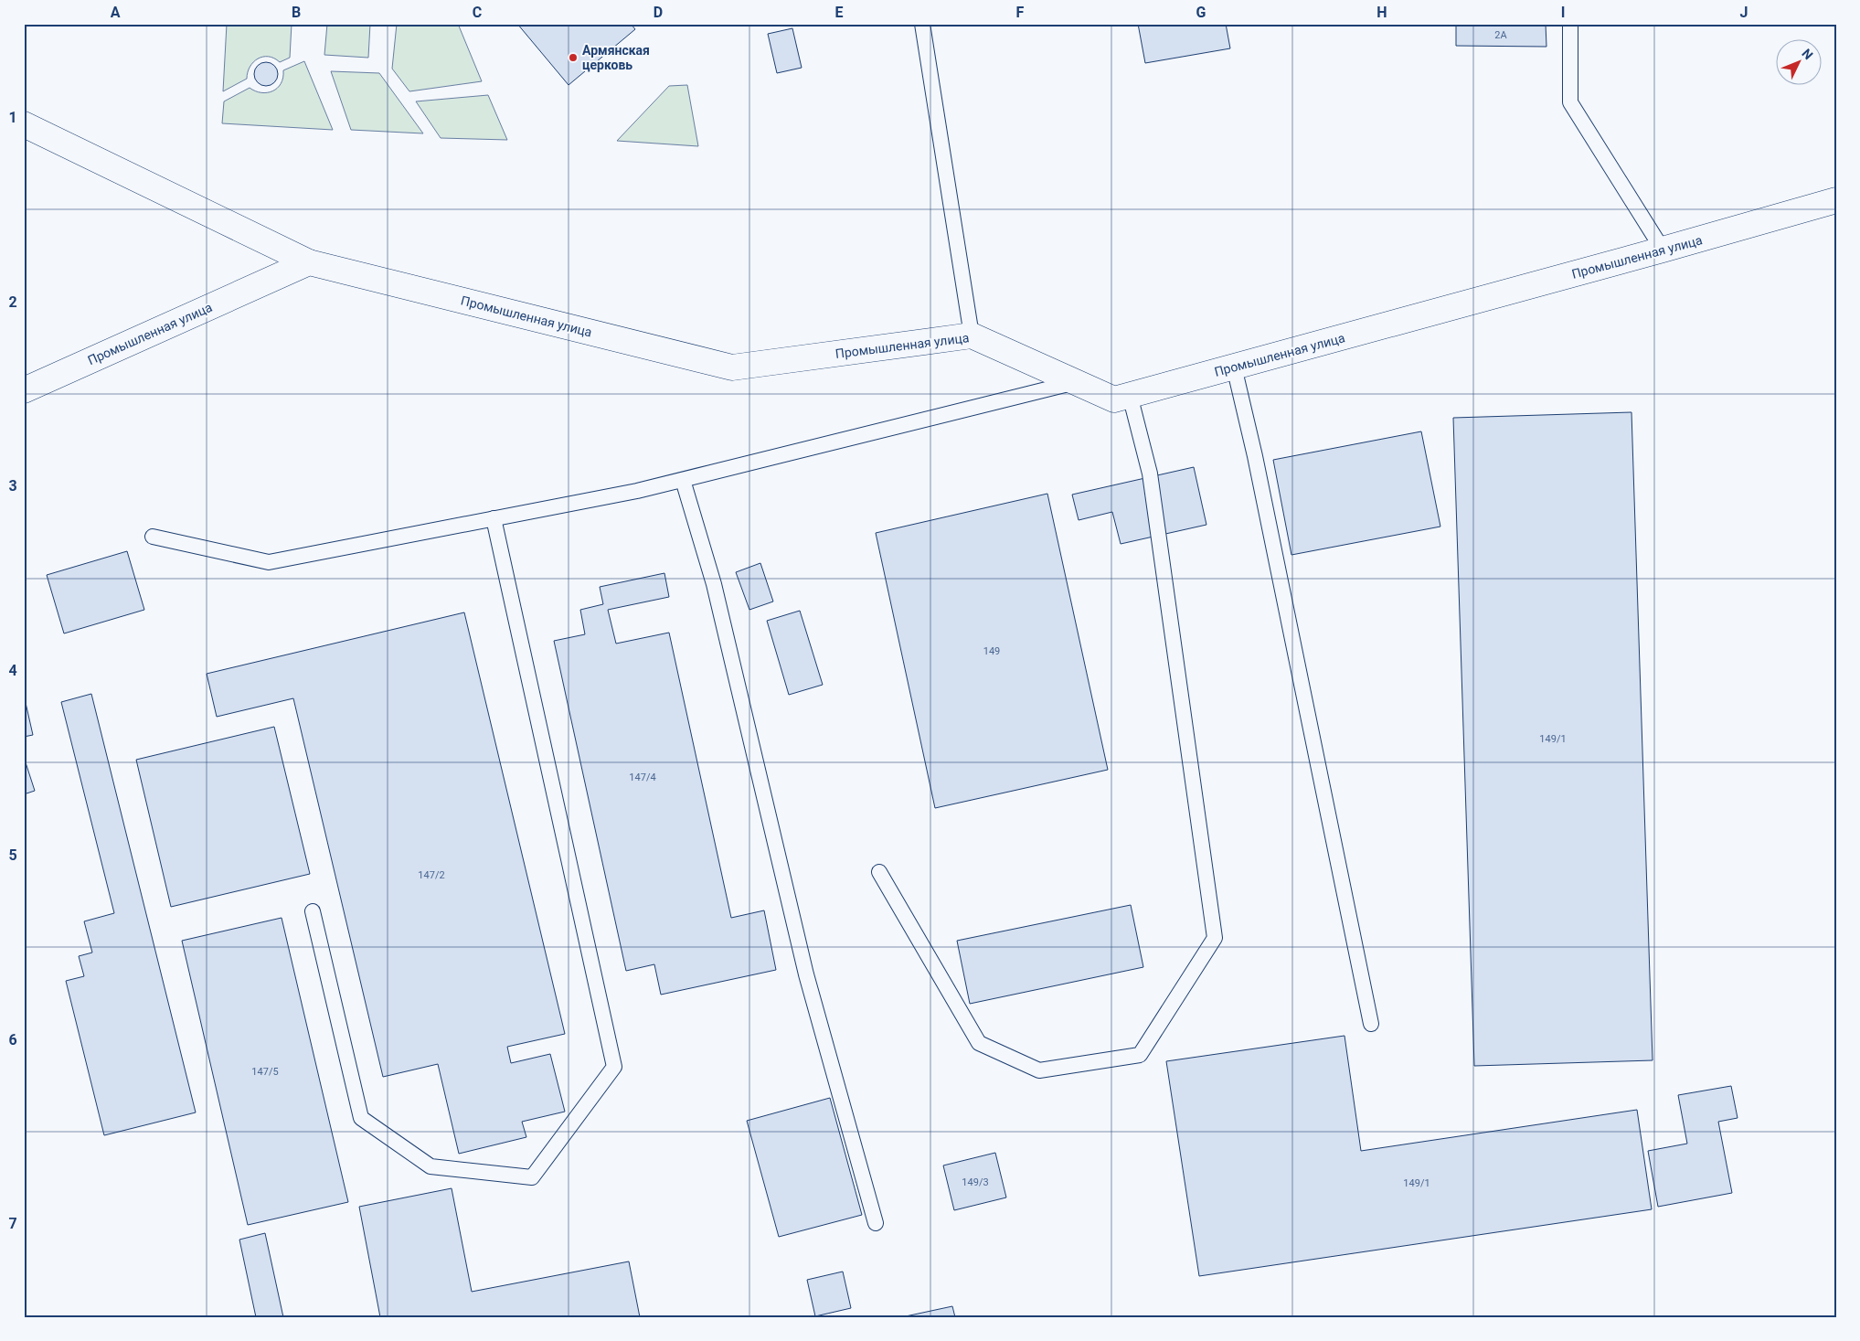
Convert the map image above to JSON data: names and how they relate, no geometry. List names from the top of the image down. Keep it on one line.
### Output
{"streets":{"street":["Промышленная улица"]},"places":["Армянская церковь"],"house_numbers":["2A","149","149/1","147/4","147/2","147/5","149/3","149/1"],"north":"top right","grid":{"columns":["A","B","C","D","E","F","G","H","I","J"],"rows":["1","2","3","4","5","6","7"]}}
